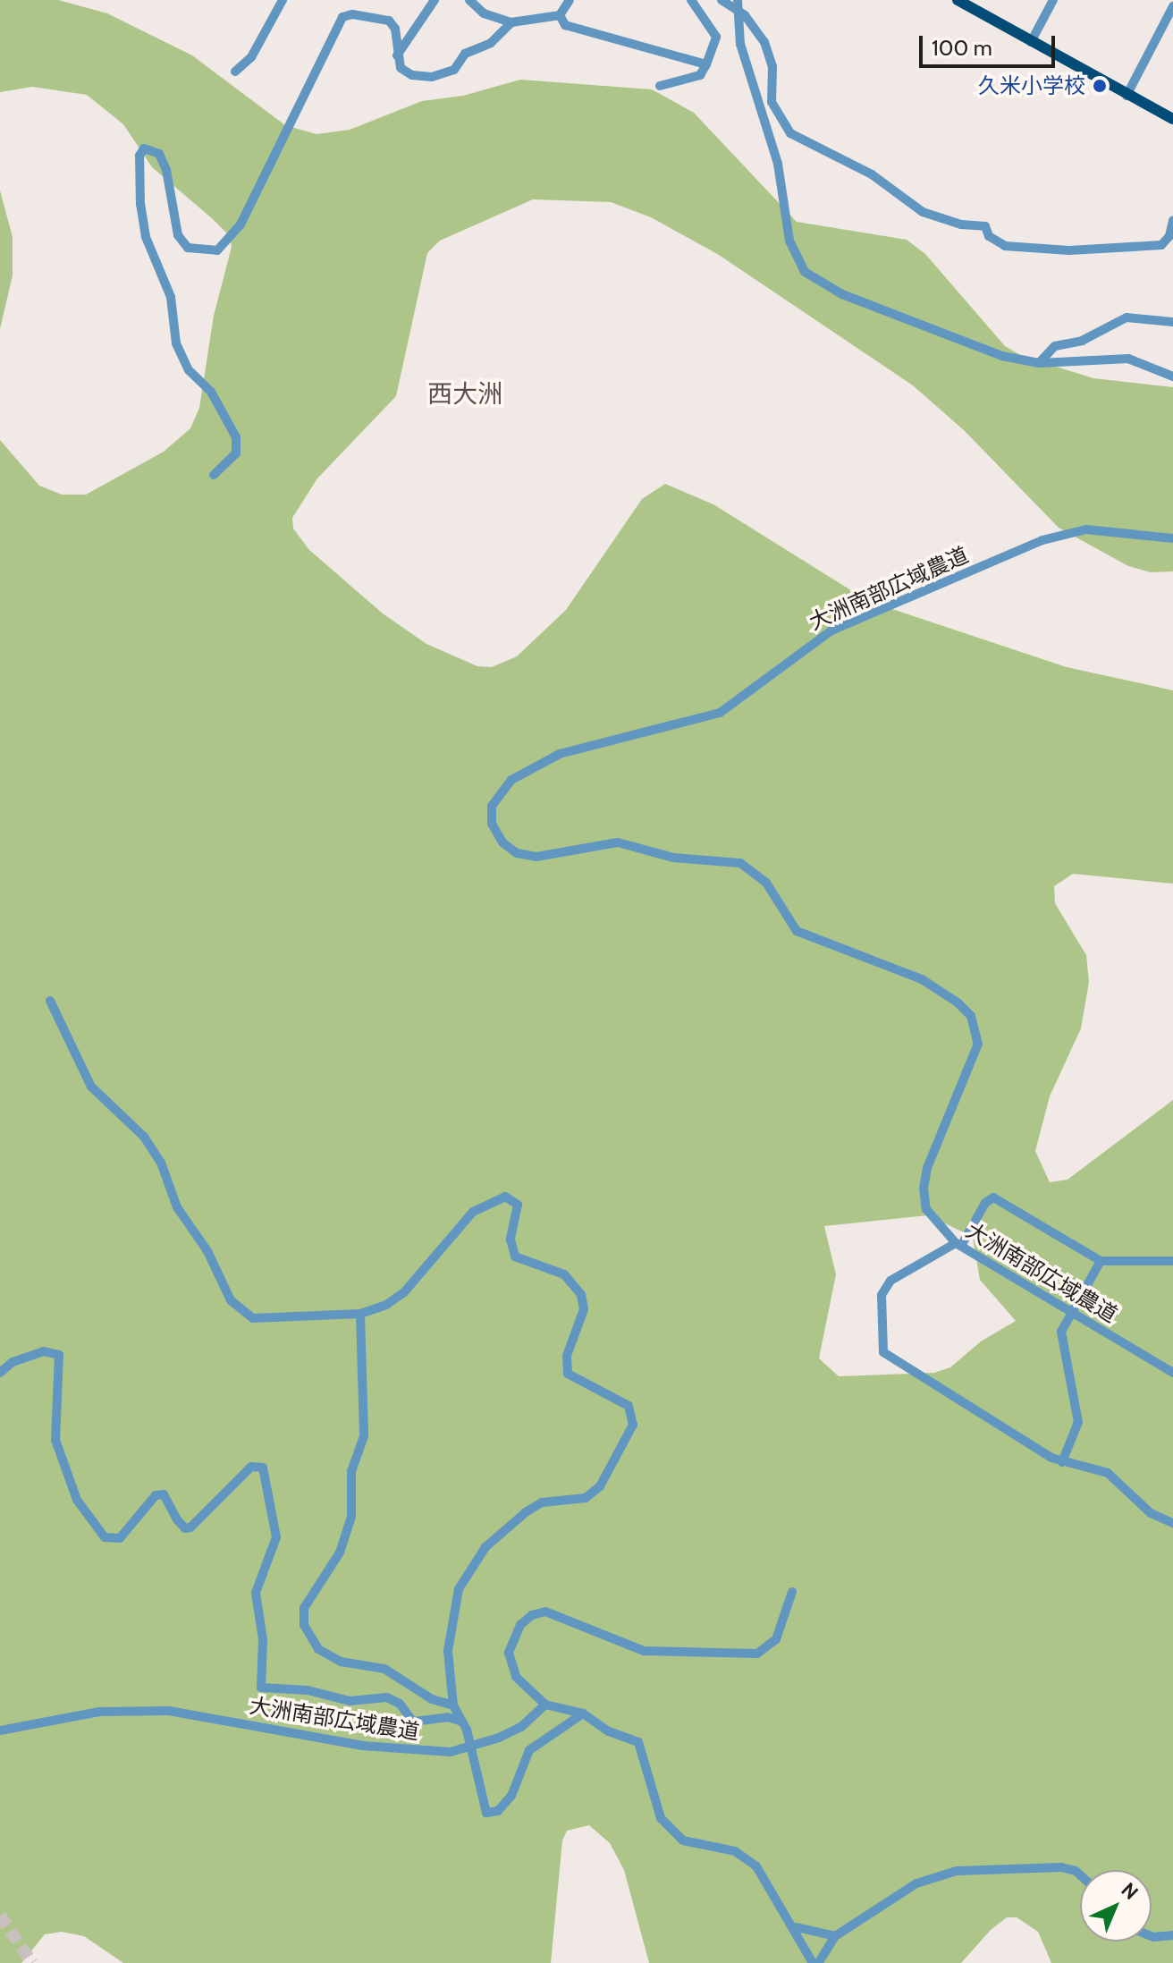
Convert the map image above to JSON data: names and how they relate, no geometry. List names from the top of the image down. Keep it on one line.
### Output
{"streets":{"street":["大洲南部広域農道"]},"districts":["西大洲"],"places":["久米小学校"],"scale_bar":"100 m","north":"top right"}
